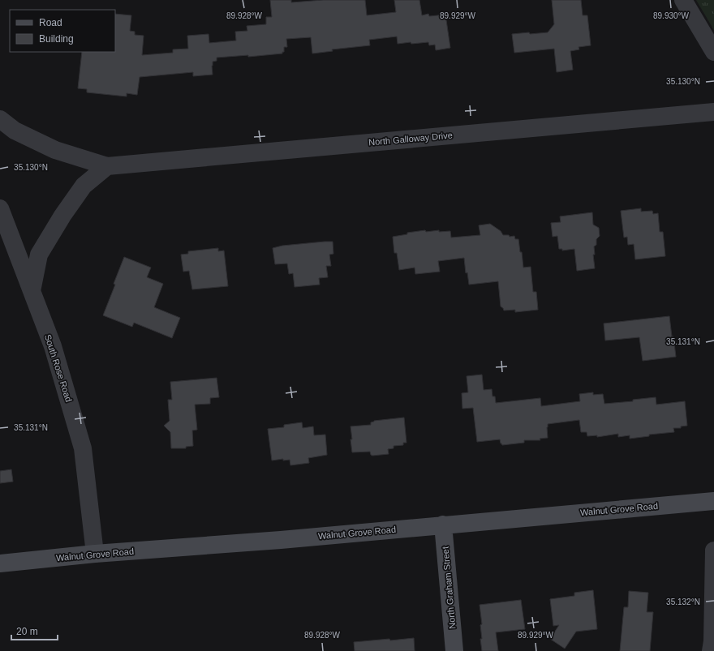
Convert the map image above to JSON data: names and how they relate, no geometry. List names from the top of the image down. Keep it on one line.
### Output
{"streets":{"main road":["Walnut Grove Road","North Graham Street"],"street":["North Galloway Drive","South Rose Road"]},"crossings":[["South Rose Road","Walnut Grove Road"],["Walnut Grove Road","North Graham Street"]],"legend":["Road","Building"],"scale_bar":"20 m","coordinates":["89.928°W","89.929°W","89.930°W","35.130°N","35.131°N","35.132°N"]}
